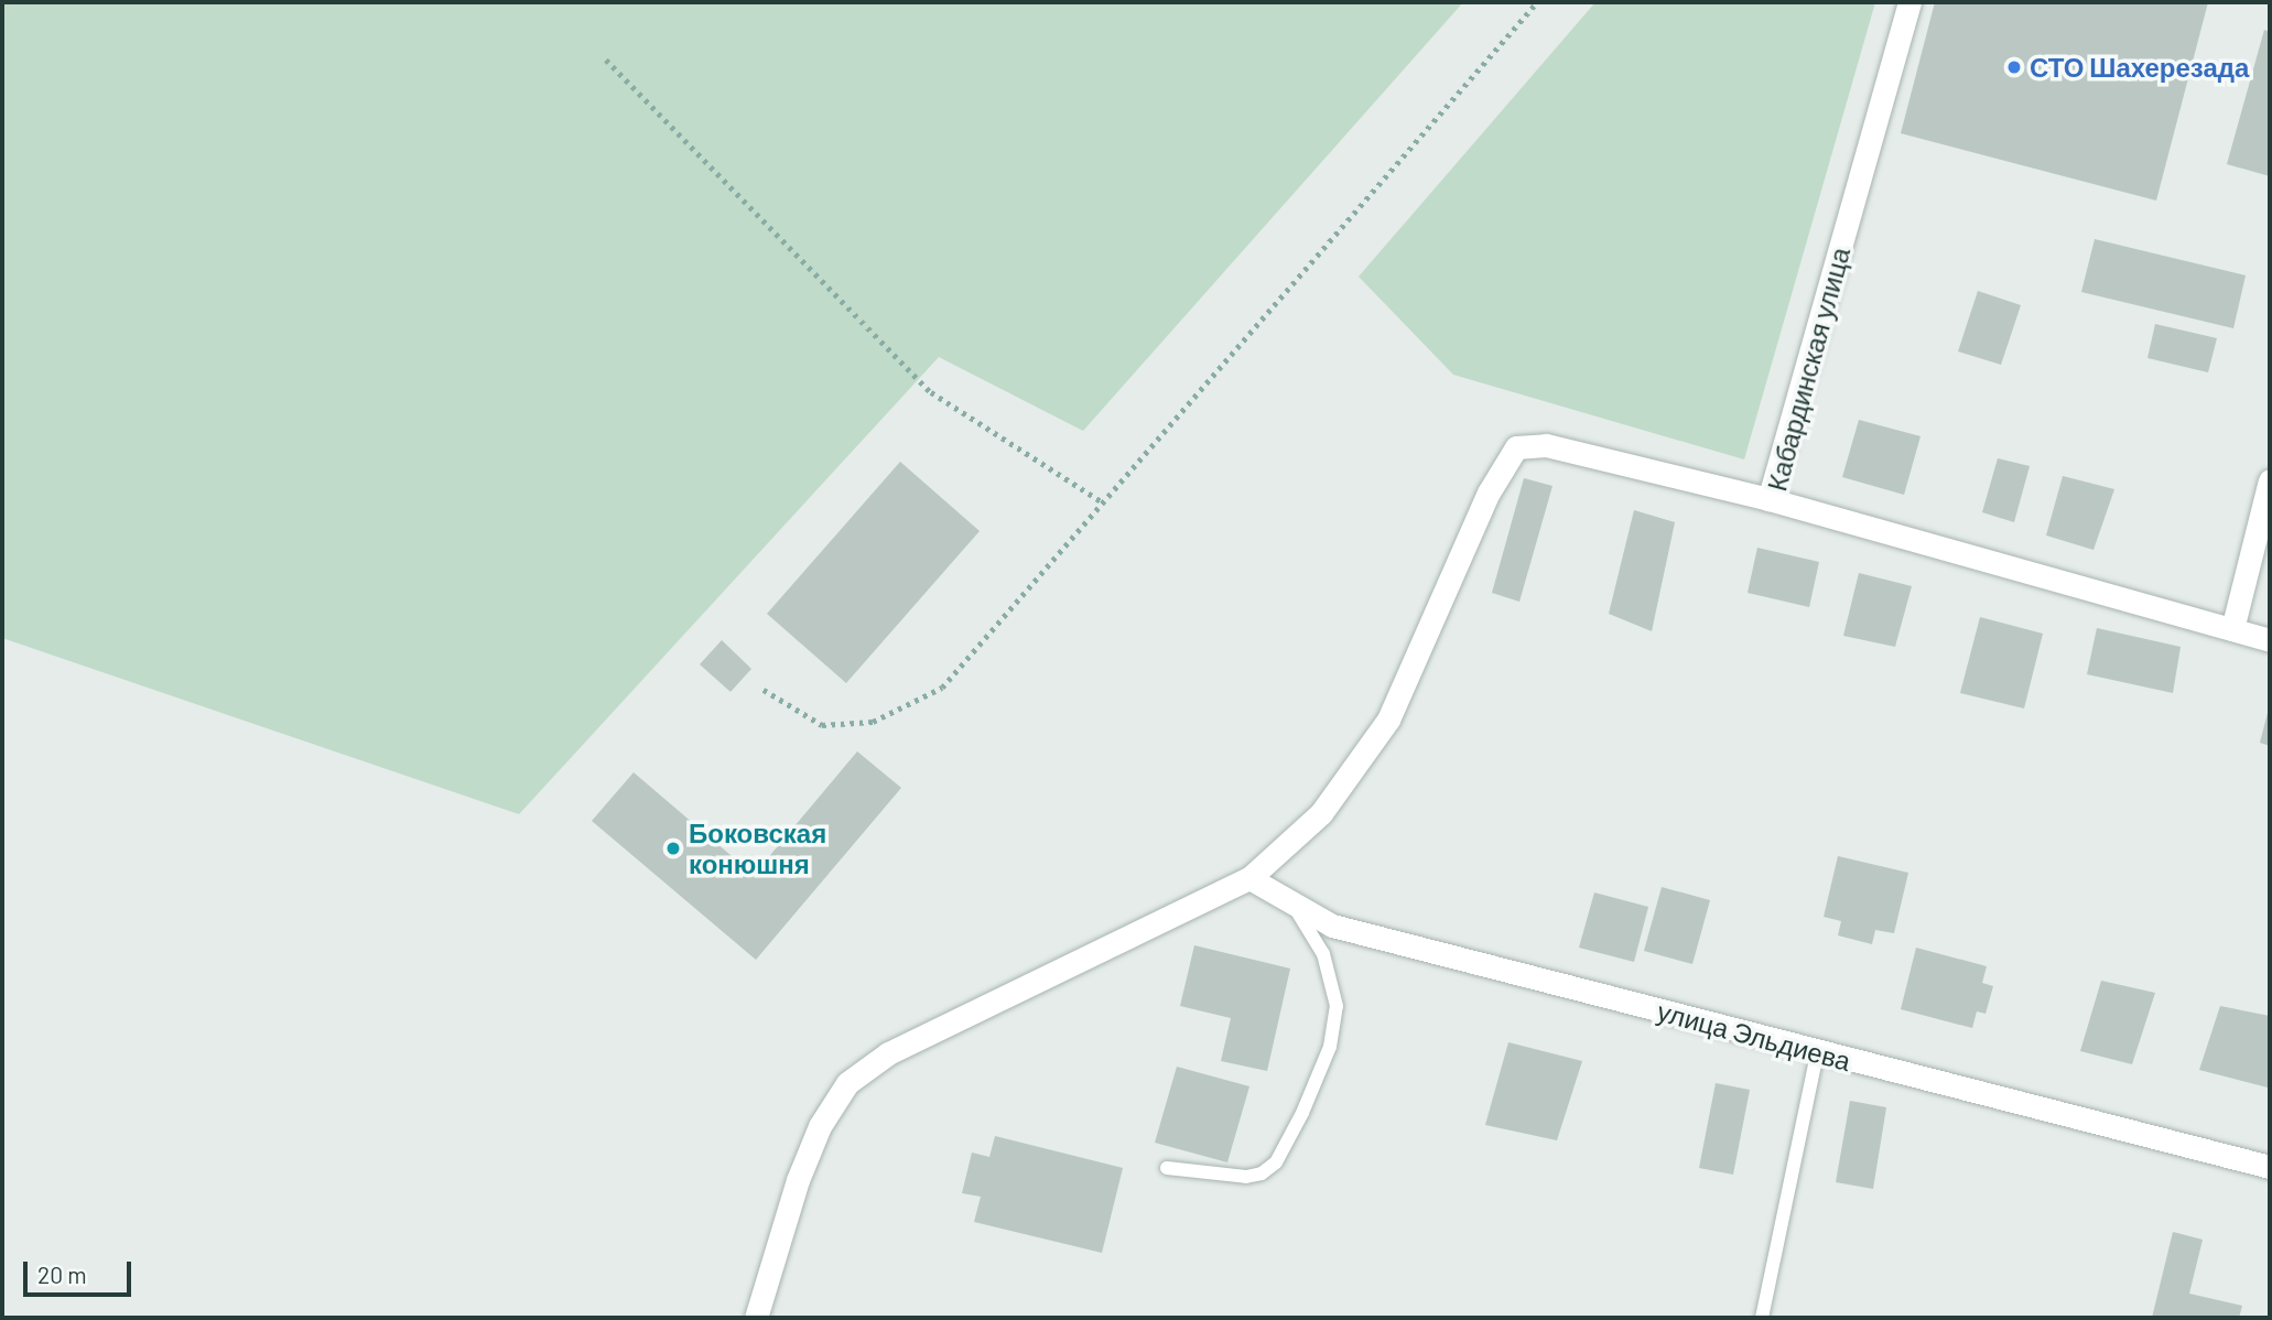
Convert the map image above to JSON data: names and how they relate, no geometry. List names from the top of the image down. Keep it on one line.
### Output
{"streets":{"street":["Кабардинская улица","улица Эльдиева"]},"places":["СТО Шахерезада","Боковская конюшня"],"scale_bar":"20 m"}
